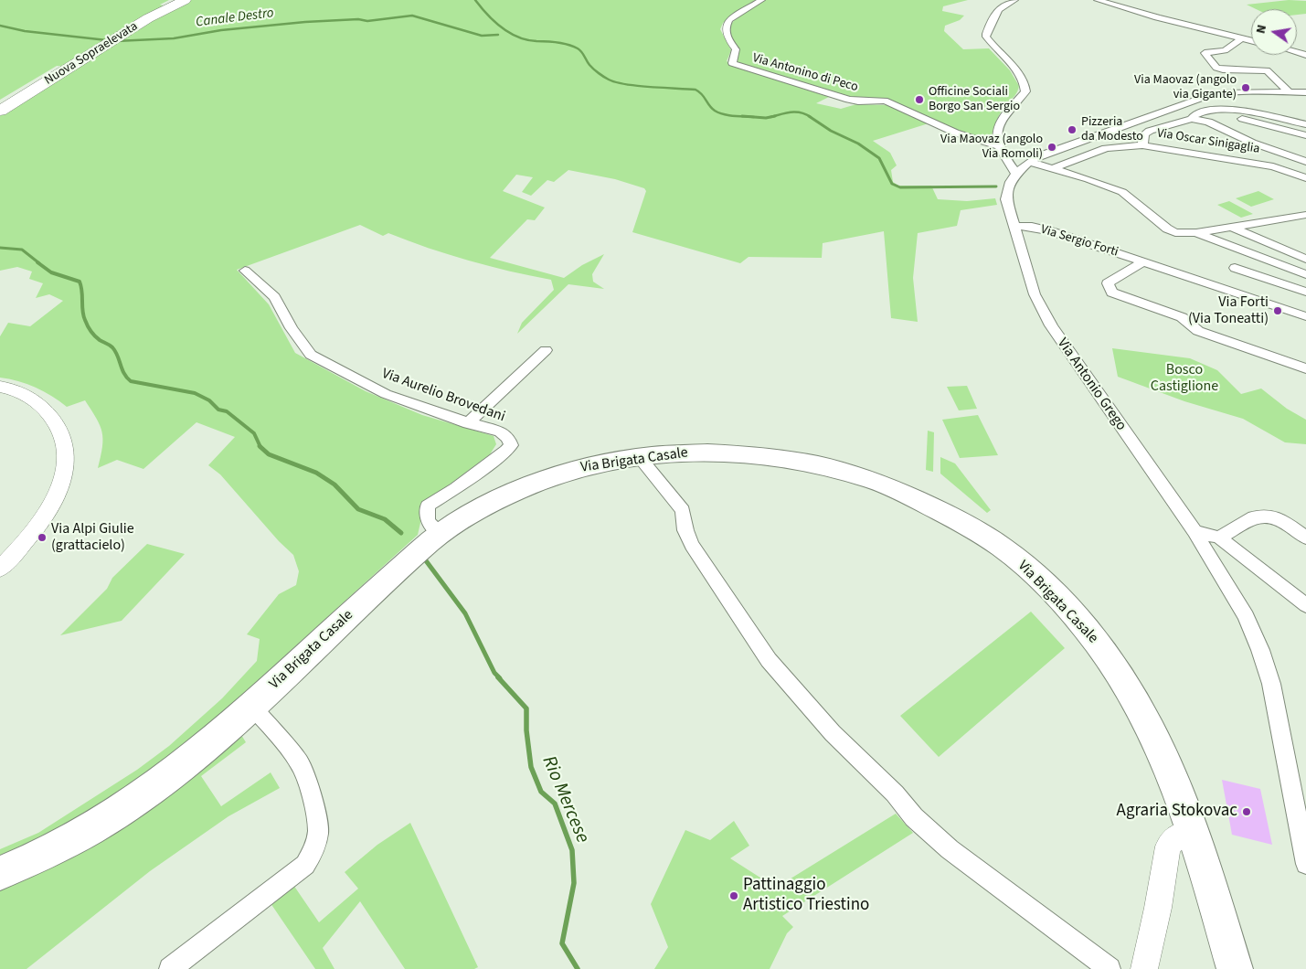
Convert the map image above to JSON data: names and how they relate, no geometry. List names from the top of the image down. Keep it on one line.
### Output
{"streets":{"highway":["Nuova Sopraelevata"],"main road":["Via Brigata Casale"],"street":["Via Antonino di Peco","Via Oscar Sinigaglia","Via Sergio Forti","Via Antonio Grego","Via Aurelio Brovedani"]},"crossings":[["Via Sergio Forti","Via Antonio Grego"],["Via Aurelio Brovedani","Via Brigata Casale"]],"water":["Canale Destro","Rio Mercese"],"parks":["Bosco Castiglione"],"places":["Via Maovaz (angolo via Gigante)","Officine Sociali Borgo San Sergio","Pizzeria da Modesto","Via Maovaz (angolo Via Romoli)","Via Forti (Via Toneatti)","Via Alpi Giulie (grattacielo)","Agraria Stokovac","Pattinaggio Artistico Triestino"],"north":"left"}
